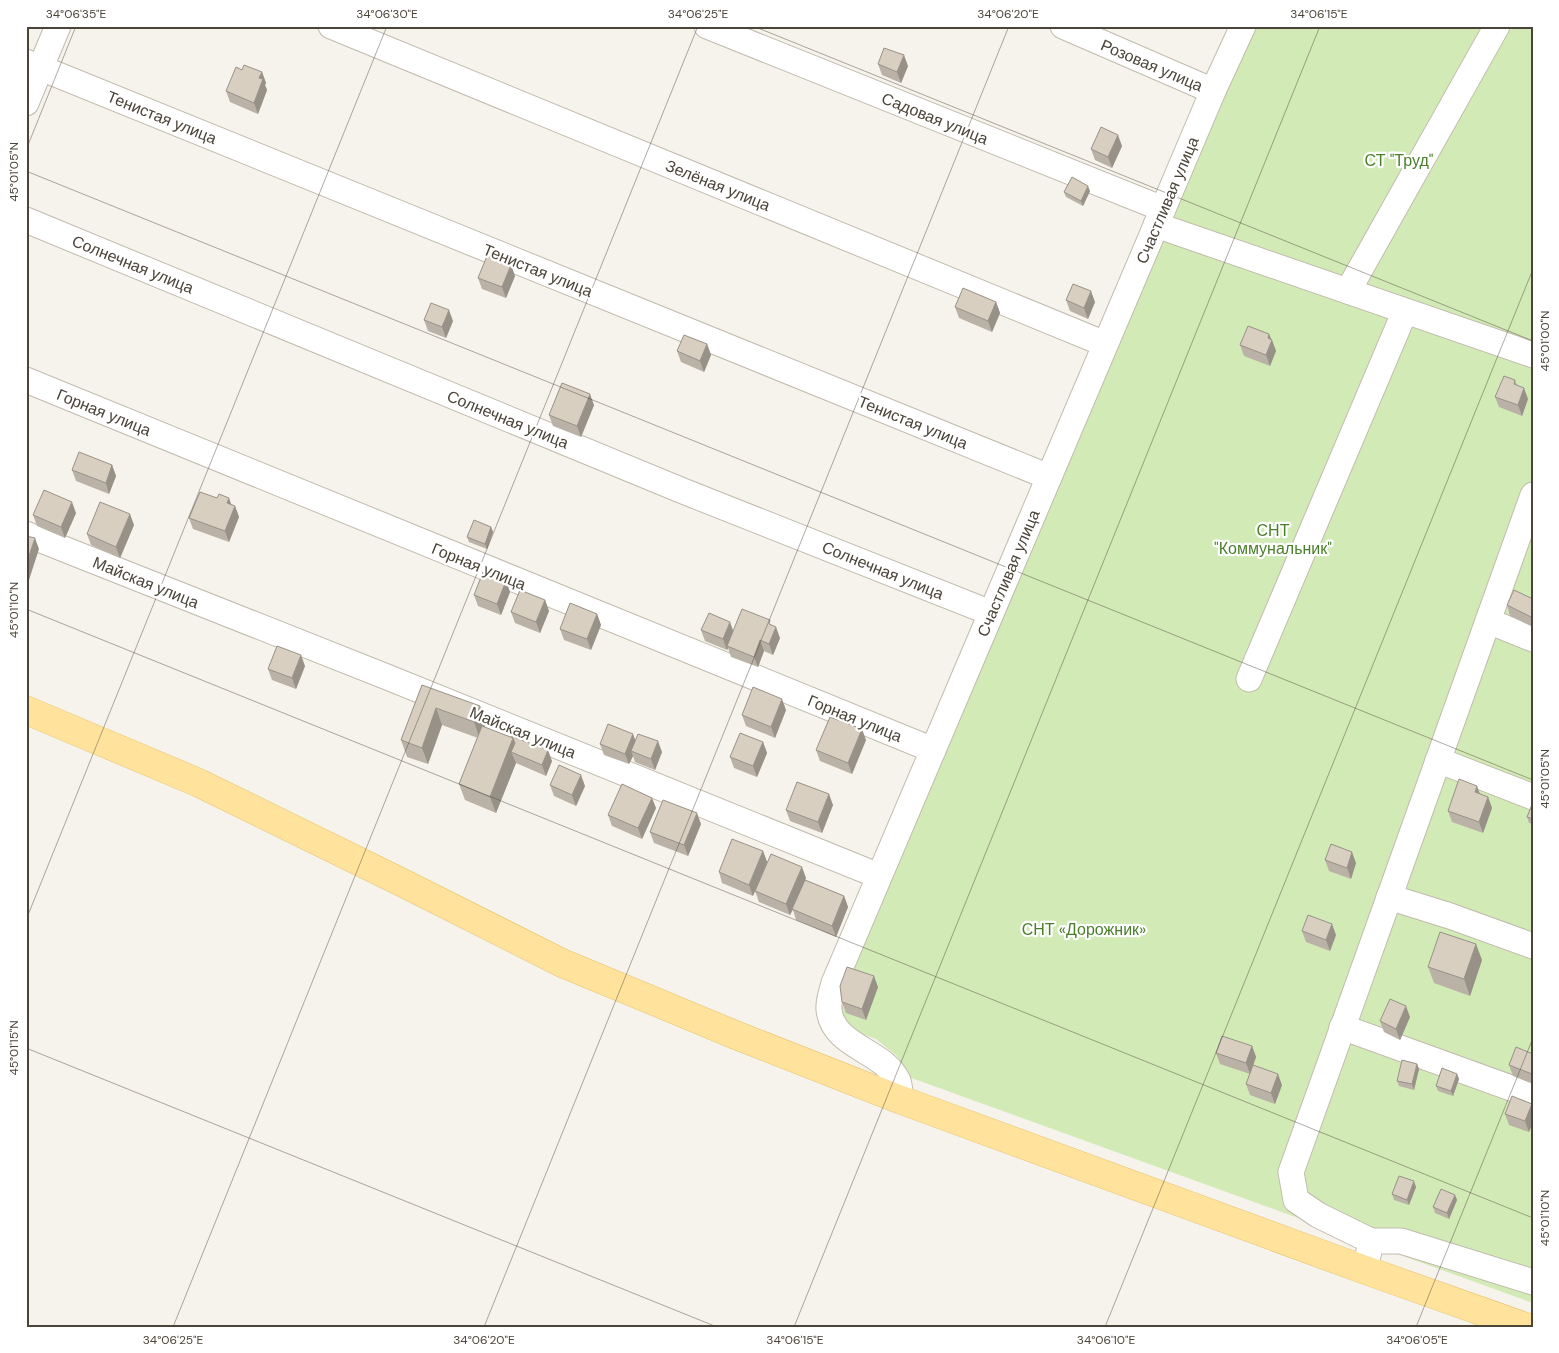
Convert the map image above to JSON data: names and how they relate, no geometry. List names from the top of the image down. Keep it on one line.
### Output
{"streets":{"street":["Розовая улица","Тенистая улица","Садовая улица","Зелёная улица","Счастливая улица","Солнечная улица","Горная улица","Майская улица"]},"crossings":[["Розовая улица","Счастливая улица"],["Тенистая улица","Счастливая улица"],["Садовая улица","Счастливая улица"],["Зелёная улица","Счастливая улица"],["Счастливая улица","Солнечная улица"],["Счастливая улица","Горная улица"],["Счастливая улица","Майская улица"]],"parks":["СТ \"Труд\"","СНТ \"Коммунальник\"","СНТ «Дорожник»"],"coordinates":["34°06'35\"E","34°06'30\"E","34°06'25\"E","34°06'20\"E","34°06'15\"E","45°01'05\"N","45°01'00\"N","45°01'10\"N","45°01'15\"N","34°06'10\"E","34°06'05\"E"]}
